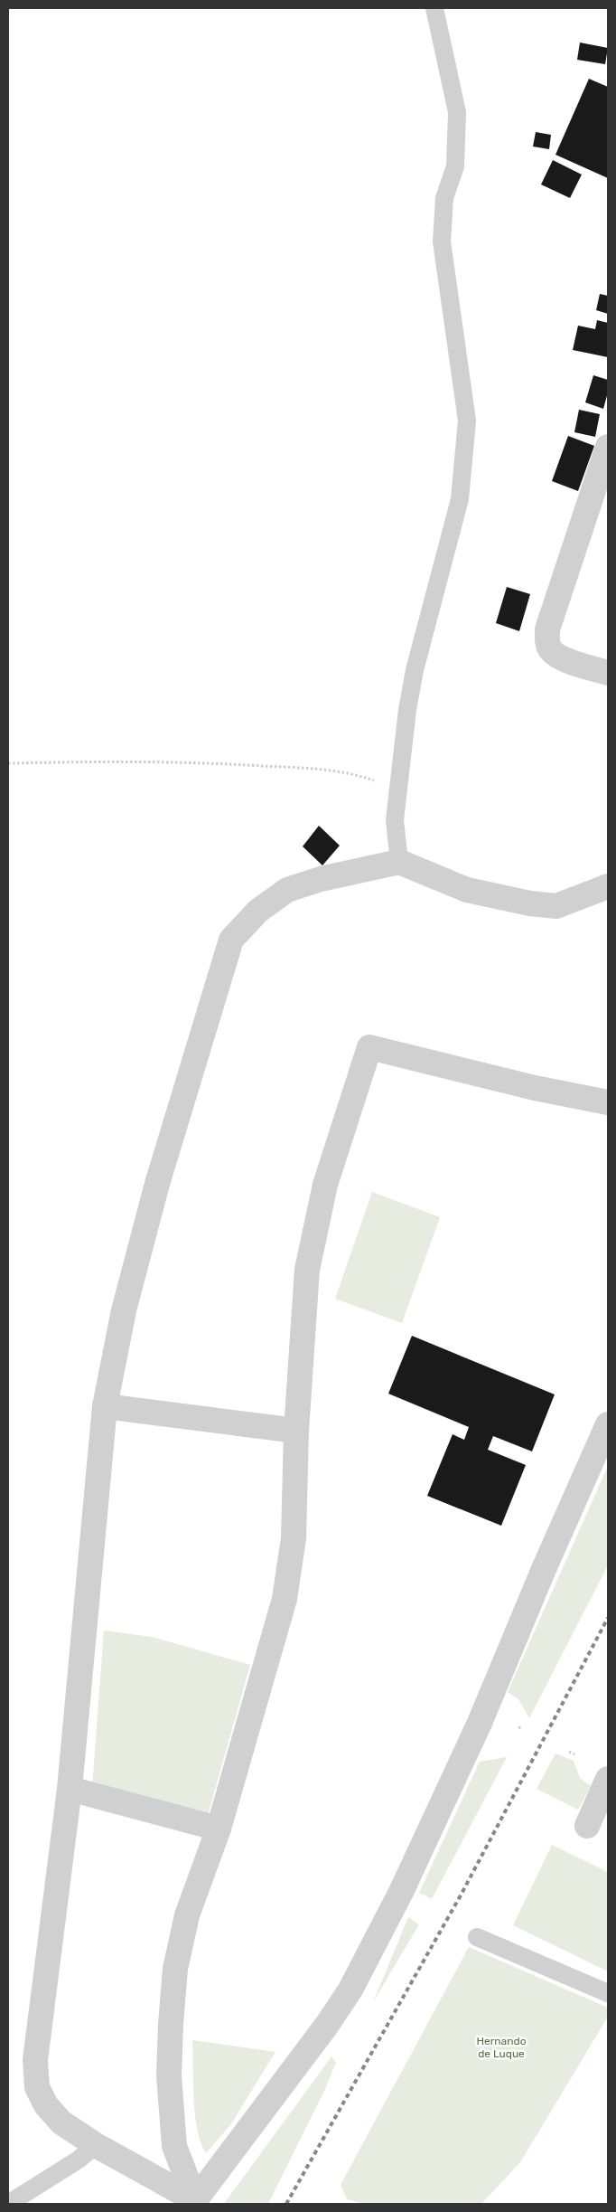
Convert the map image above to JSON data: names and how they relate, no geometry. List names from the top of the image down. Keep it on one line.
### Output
{"parks":["Hernando de Luque"]}
